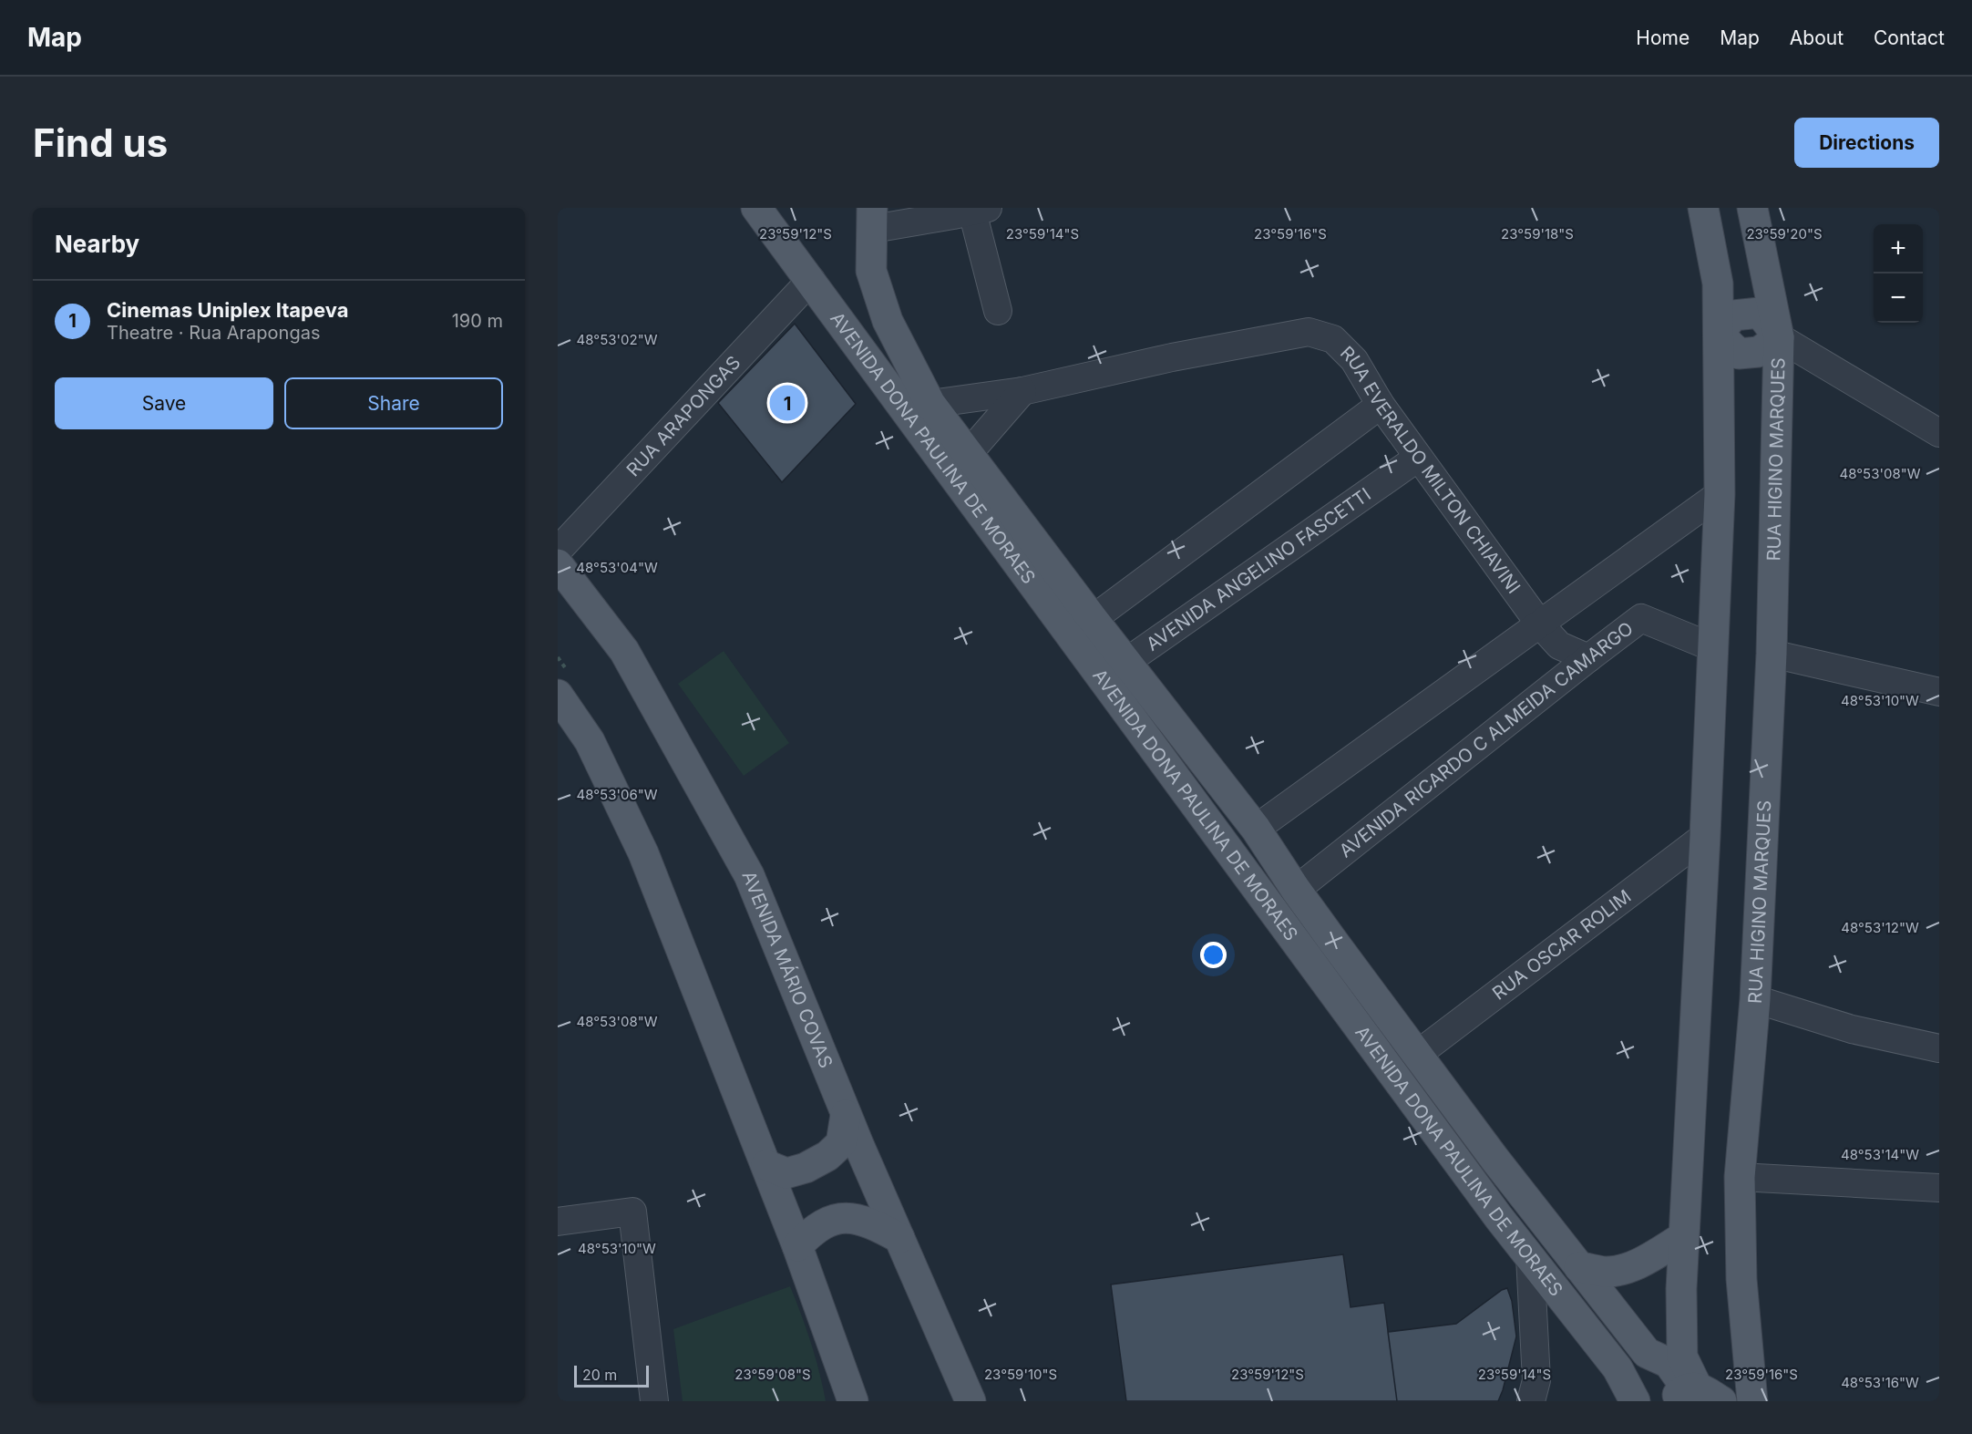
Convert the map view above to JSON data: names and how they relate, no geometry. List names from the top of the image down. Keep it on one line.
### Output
{"streets":{"main road":["AVENIDA DONA PAULINA DE MORAES","RUA HIGINO MARQUES","AVENIDA MÁRIO COVAS"],"street":["RUA ARAPONGAS","RUA EVERALDO MILTON CHIAVINI","AVENIDA ANGELINO FASCETTI","AVENIDA RICARDO C ALMEIDA CAMARGO","RUA OSCAR ROLIM"]},"crossings":[["RUA ARAPONGAS","AVENIDA DONA PAULINA DE MORAES"],["AVENIDA DONA PAULINA DE MORAES","RUA EVERALDO MILTON CHIAVINI"],["AVENIDA DONA PAULINA DE MORAES","AVENIDA ANGELINO FASCETTI"],["AVENIDA DONA PAULINA DE MORAES","AVENIDA RICARDO C ALMEIDA CAMARGO"],["AVENIDA DONA PAULINA DE MORAES","RUA OSCAR ROLIM"],["RUA EVERALDO MILTON CHIAVINI","AVENIDA ANGELINO FASCETTI"],["RUA EVERALDO MILTON CHIAVINI","AVENIDA RICARDO C ALMEIDA CAMARGO"]],"scale_bar":"20 m","page":{"header":"Map","nav":["Home","Map","About","Contact"],"buttons":["Directions",["Save","Share"]],"title":"Find us","heading":"Nearby","map_buttons":["+","−"],"list":[{"mark":"1","name":"Cinemas Uniplex Itapeva","note":"Theatre · Rua Arapongas","value":"190 m"}],"pins":"1","scale":"20 m"},"coordinates":["23°59'12\"S","23°59'14\"S","23°59'16\"S","23°59'18\"S","23°59'20\"S","48°53'02\"W","48°53'08\"W","48°53'04\"W","48°53'10\"W","48°53'06\"W","48°53'12\"W","48°53'14\"W","23°59'08\"S","23°59'10\"S","48°53'16\"W"]}
